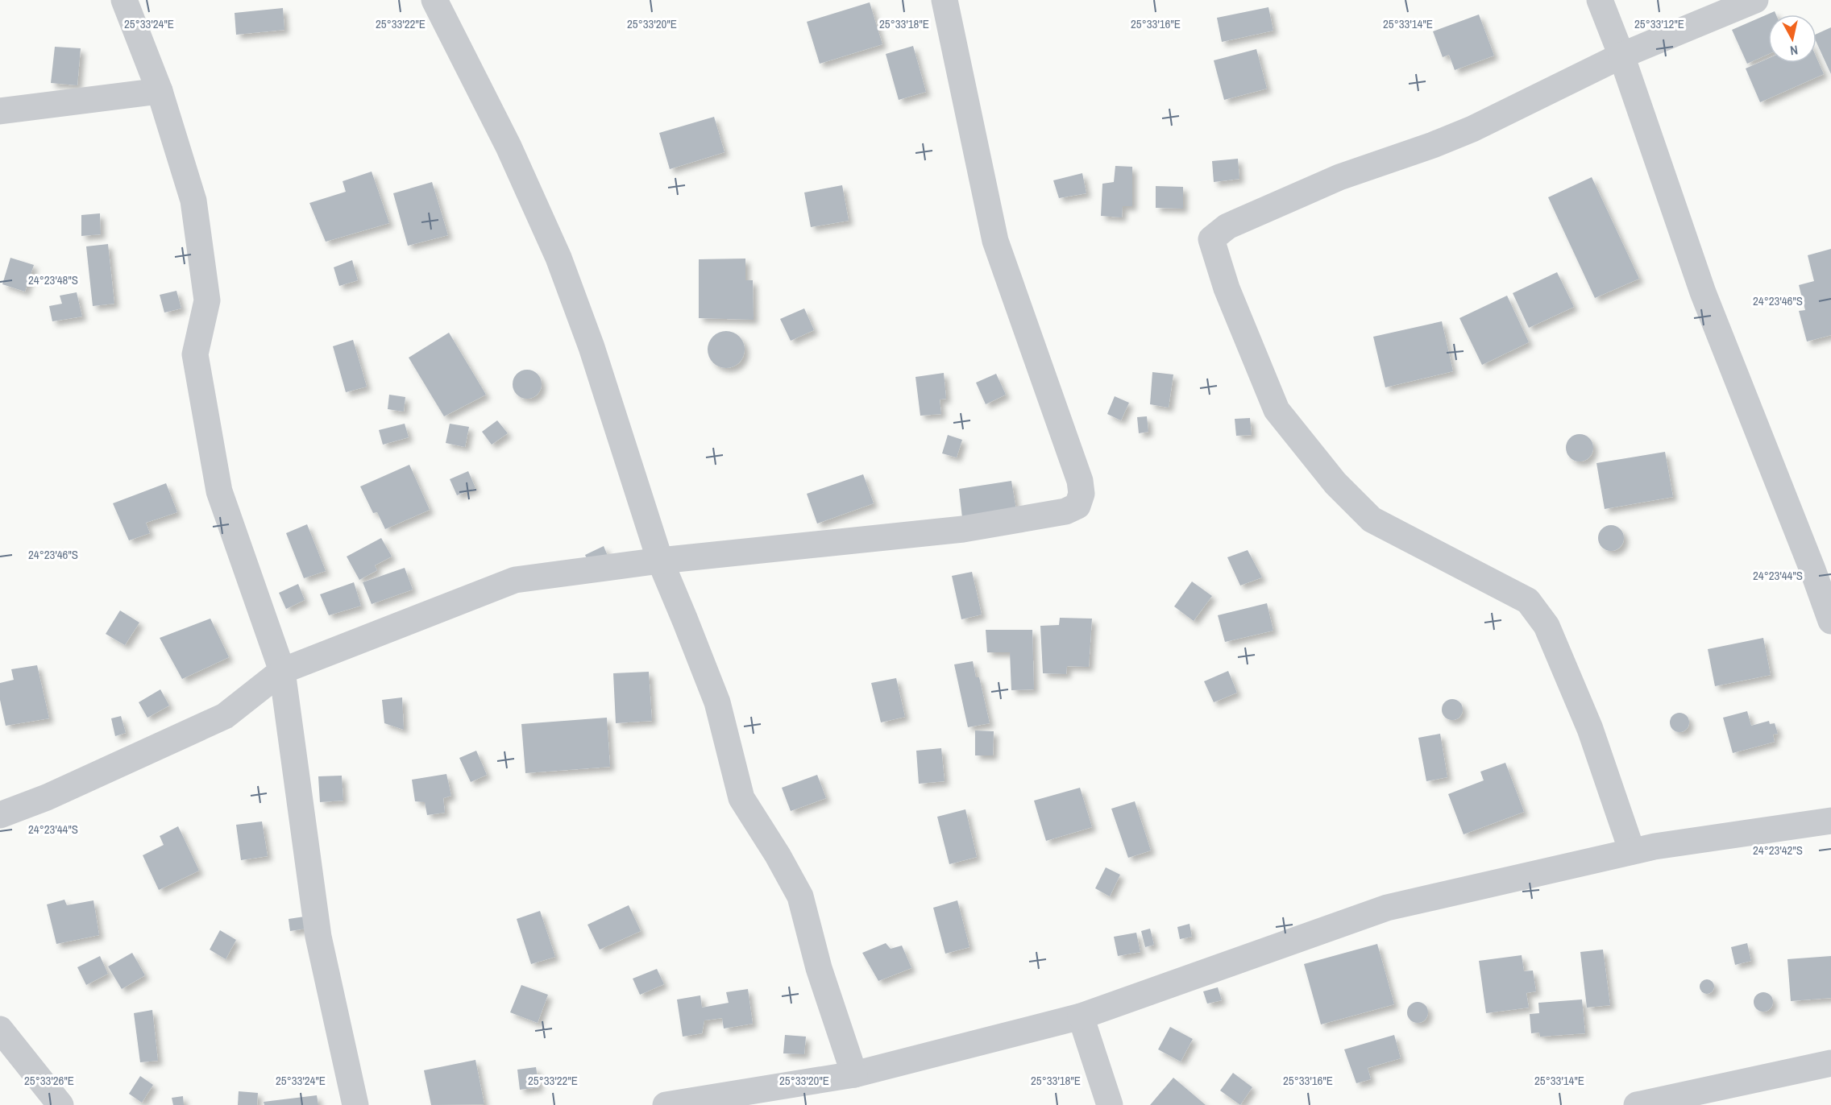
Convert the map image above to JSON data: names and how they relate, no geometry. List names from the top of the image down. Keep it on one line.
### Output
{"north":"bottom","coordinates":["25°33'24\"E","25°33'22\"E","25°33'20\"E","25°33'18\"E","25°33'16\"E","25°33'14\"E","25°33'12\"E","24°23'48\"S","24°23'46\"S","24°23'44\"S","24°23'42\"S","25°33'26\"E"]}
